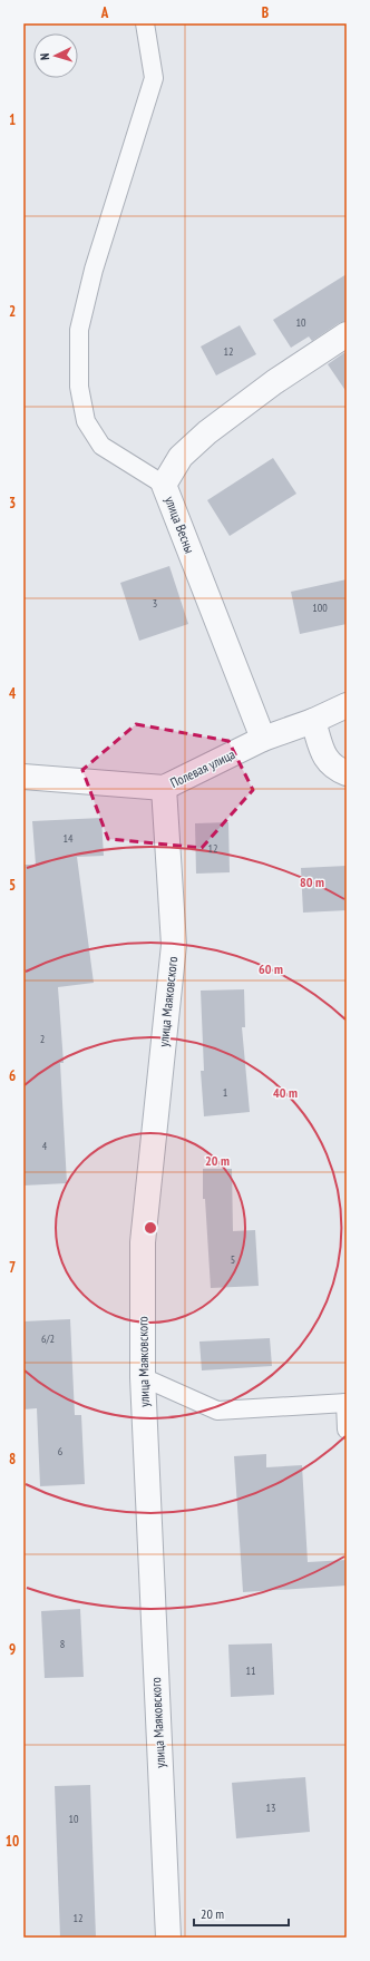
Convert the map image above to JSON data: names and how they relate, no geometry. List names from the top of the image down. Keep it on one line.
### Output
{"streets":{"street":["улица Весны","Полевая улица","улица Маяковского"]},"crossings":[["улица Весны","Полевая улица"],["Полевая улица","улица Маяковского"]],"house_numbers":["10","12","3","100","14","12","2","1","4","5","6/2","6","8","11","13","10","12"],"scale_bar":"20 m","north":"left","grid":{"columns":["A","B"],"rows":["1","2","3","4","5","6","7","8","9","10"]},"rings":["80 m","60 m","40 m","20 m"]}
